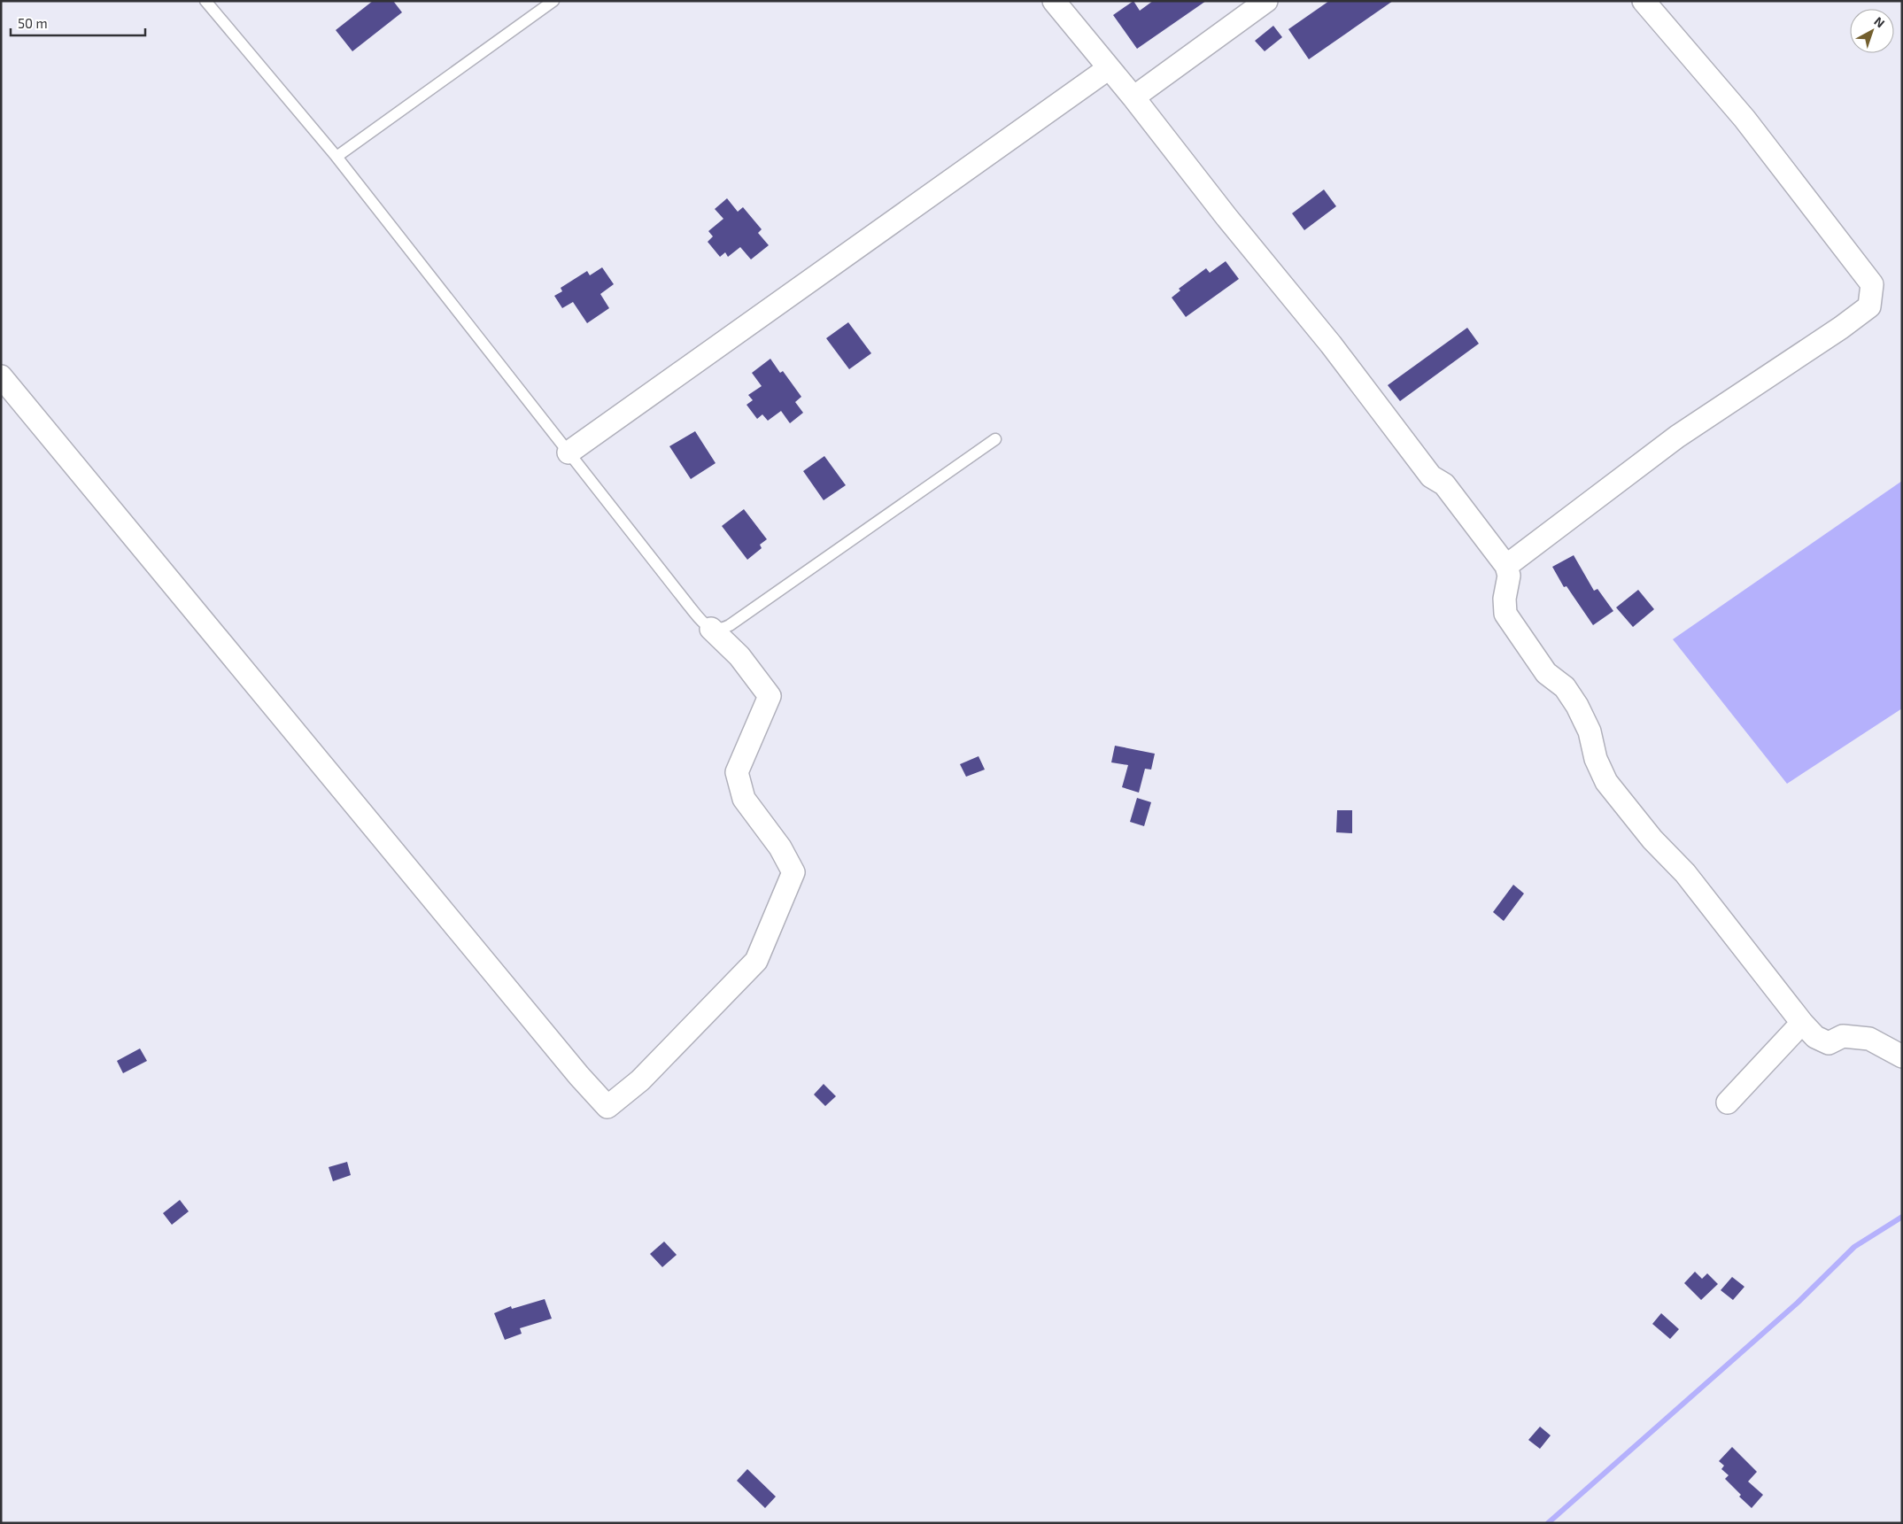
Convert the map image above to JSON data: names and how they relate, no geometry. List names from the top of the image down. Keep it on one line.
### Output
{"scale_bar":"50 m","north":"top right"}
